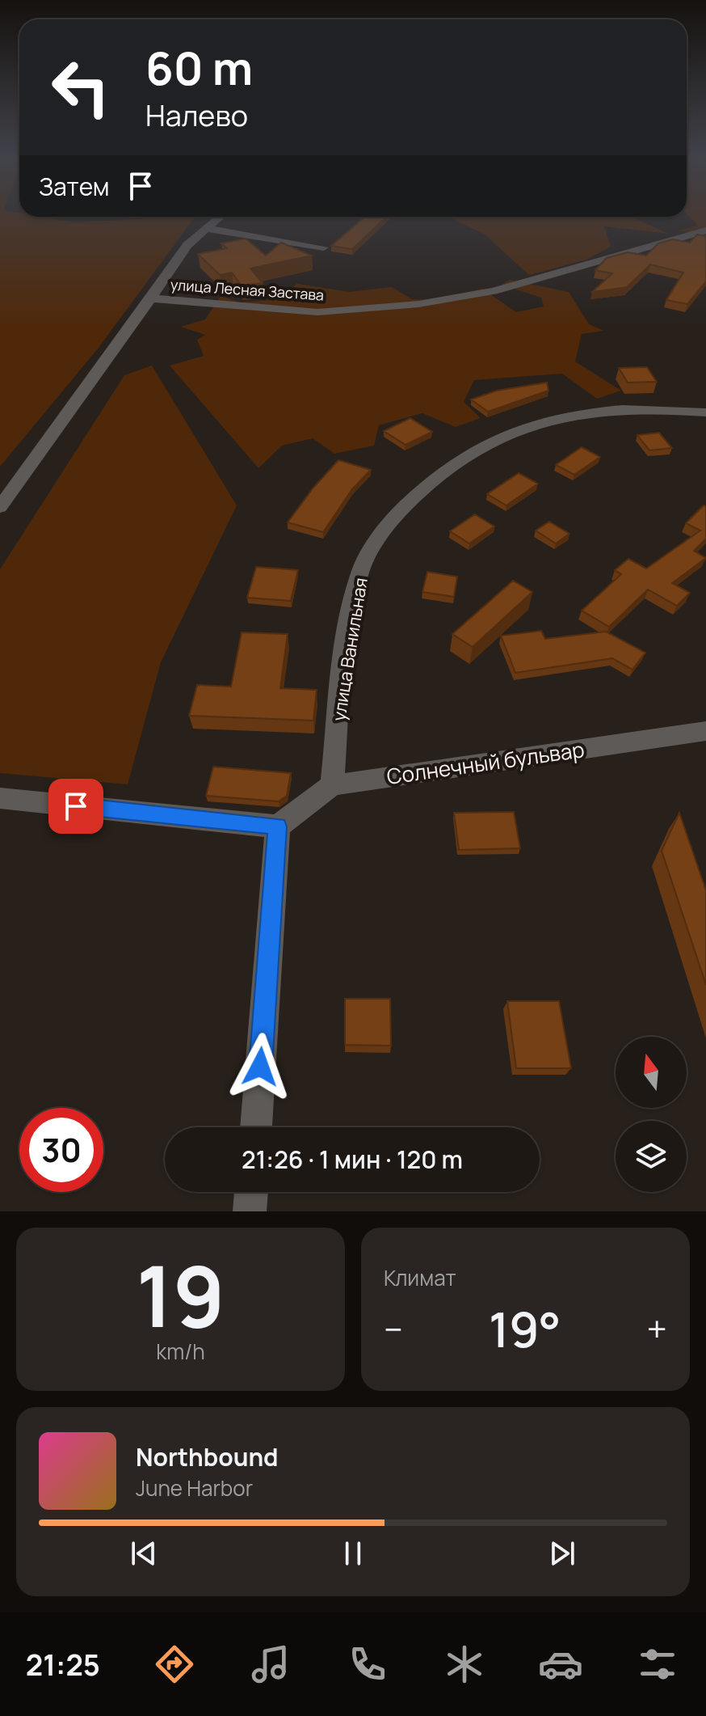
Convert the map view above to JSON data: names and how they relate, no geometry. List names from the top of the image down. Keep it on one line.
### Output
{"streets":{"street":["улица Лесная Застава","улица Ванильная","Солнечный бульвар"]},"crossings":[["улица Ванильная","Солнечный бульвар"]],"north":"top","page":{"turn":["60 m","Налево"],"then":"Затем","limit":"30","trip":"21:26 · 1 мин · 120 m","tile":[["19","km/h"],"Климат"],"heat":["−","19°","+"],"song":["Northbound","June Harbor"],"tabs":"21:25"}}
